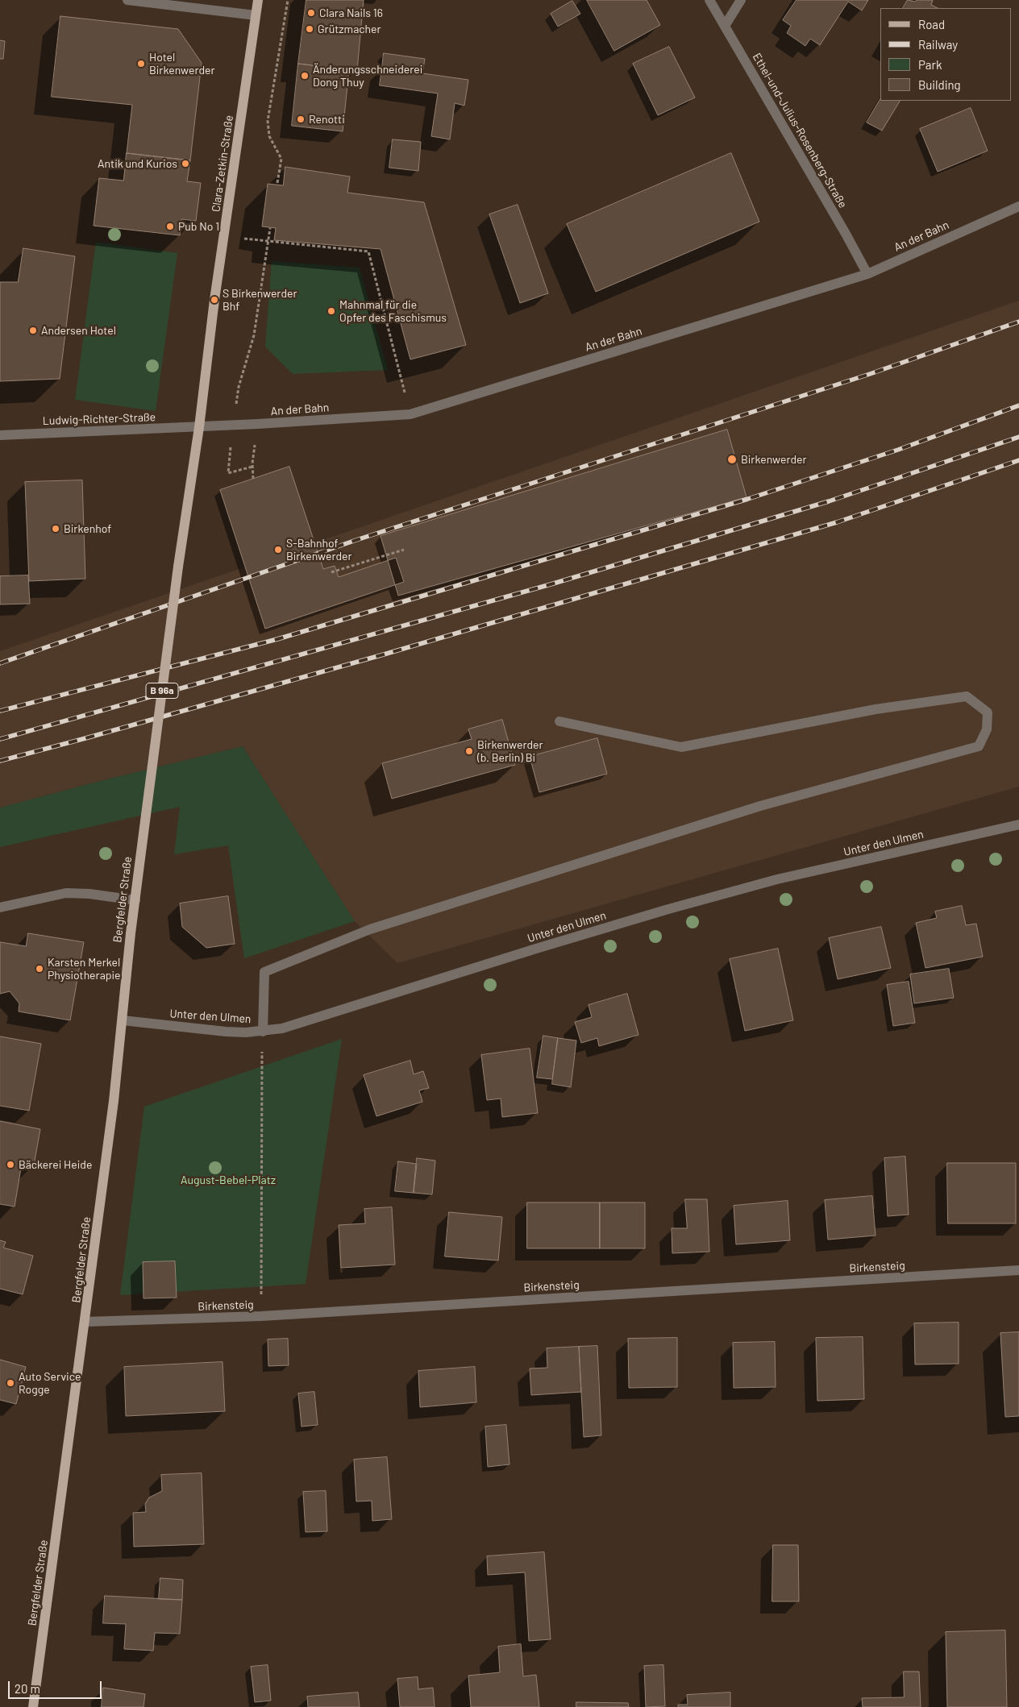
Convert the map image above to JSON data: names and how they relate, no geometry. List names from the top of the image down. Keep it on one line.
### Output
{"streets":{"main road":["Clara-Zetkin-Straße","B 96a","Bergfelder Straße"],"street":["Ethel-und-Julius-Rosenberg-Straße","An der Bahn","Ludwig-Richter-Straße","Unter den Ulmen","Birkensteig"]},"crossings":[["Ethel-und-Julius-Rosenberg-Straße","An der Bahn"],["Clara-Zetkin-Straße","An der Bahn"],["Clara-Zetkin-Straße","Ludwig-Richter-Straße"],["Clara-Zetkin-Straße","Bergfelder Straße"],["An der Bahn","Ludwig-Richter-Straße"],["An der Bahn","Bergfelder Straße"],["Ludwig-Richter-Straße","Bergfelder Straße"],["Unter den Ulmen","Bergfelder Straße"],["Bergfelder Straße","Birkensteig"]],"parks":["August-Bebel-Platz"],"places":["Clara Nails 16","Grützmacher","Hotel Birkenwerder","Änderungsschneiderei Dong Thuy","Renotti","Antik und Kurios","Pub No 1","S Birkenwerder Bhf","Mahnmal für die Opfer des Faschismus","Andersen Hotel","Birkenwerder","Birkenhof","S-Bahnhof Birkenwerder","Birkenwerder (b. Berlin) Bi","Karsten Merkel Physiotherapie","Bäckerei Heide","Auto Service Rogge"],"legend":["Road","Railway","Park","Building"],"scale_bar":"20 m"}
